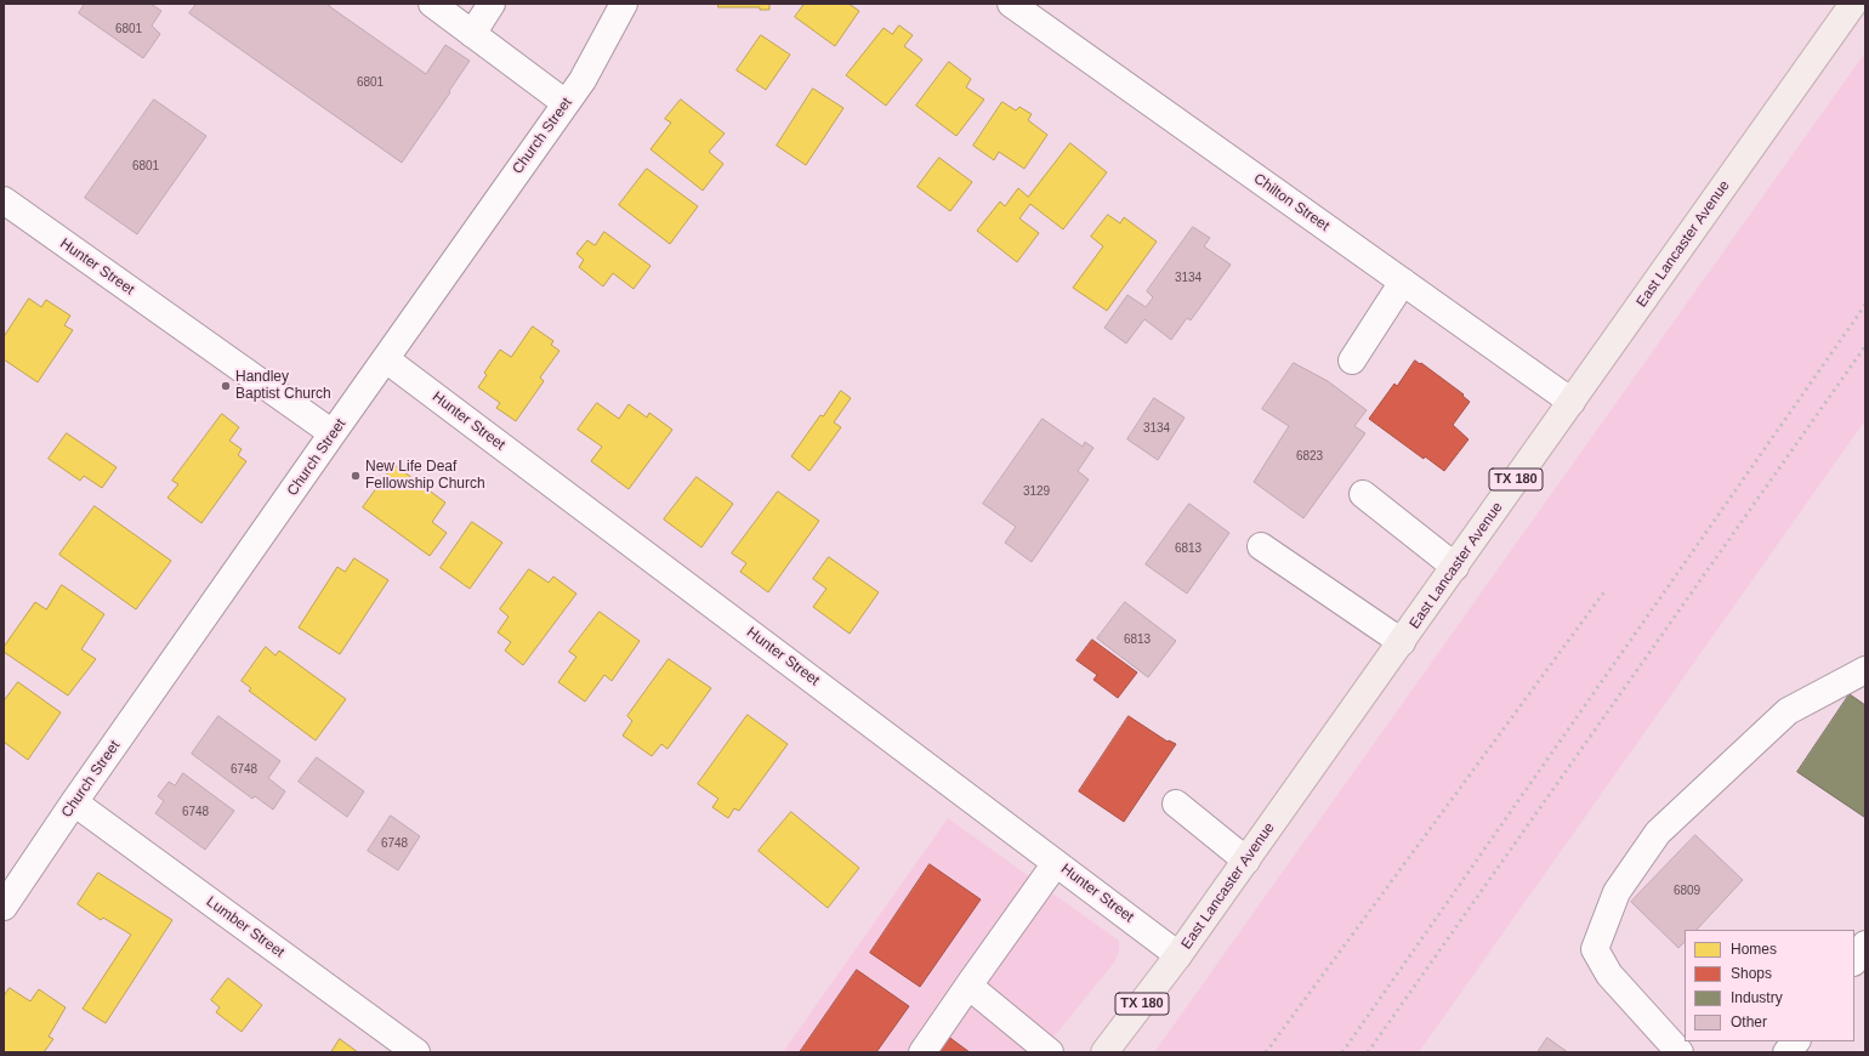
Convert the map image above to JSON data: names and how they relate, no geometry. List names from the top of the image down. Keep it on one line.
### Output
{"streets":{"main road":["East Lancaster Avenue","TX 180"],"street":["Church Street","Chilton Street","Hunter Street","Lumber Street"]},"crossings":[["Church Street","Hunter Street"],["Church Street","Lumber Street"],["Chilton Street","East Lancaster Avenue"],["East Lancaster Avenue","Hunter Street"]],"places":["Handley Baptist Church","New Life Deaf Fellowship Church"],"house_numbers":["6801","6801","6801","3134","3134","6823","3129","6813","6813","6748","6748","6748","6809"],"legend":["Homes","Shops","Industry","Other"]}
